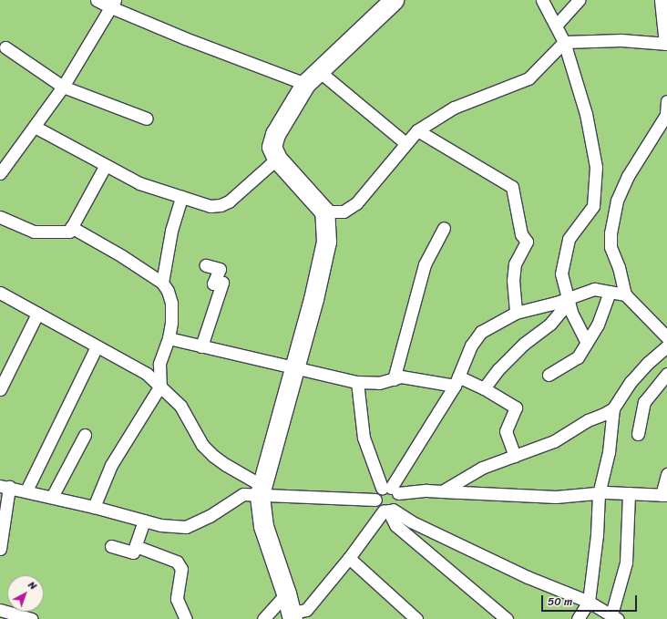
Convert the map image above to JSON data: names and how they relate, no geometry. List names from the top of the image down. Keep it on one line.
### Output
{"scale_bar":"50 m","north":"top right"}
